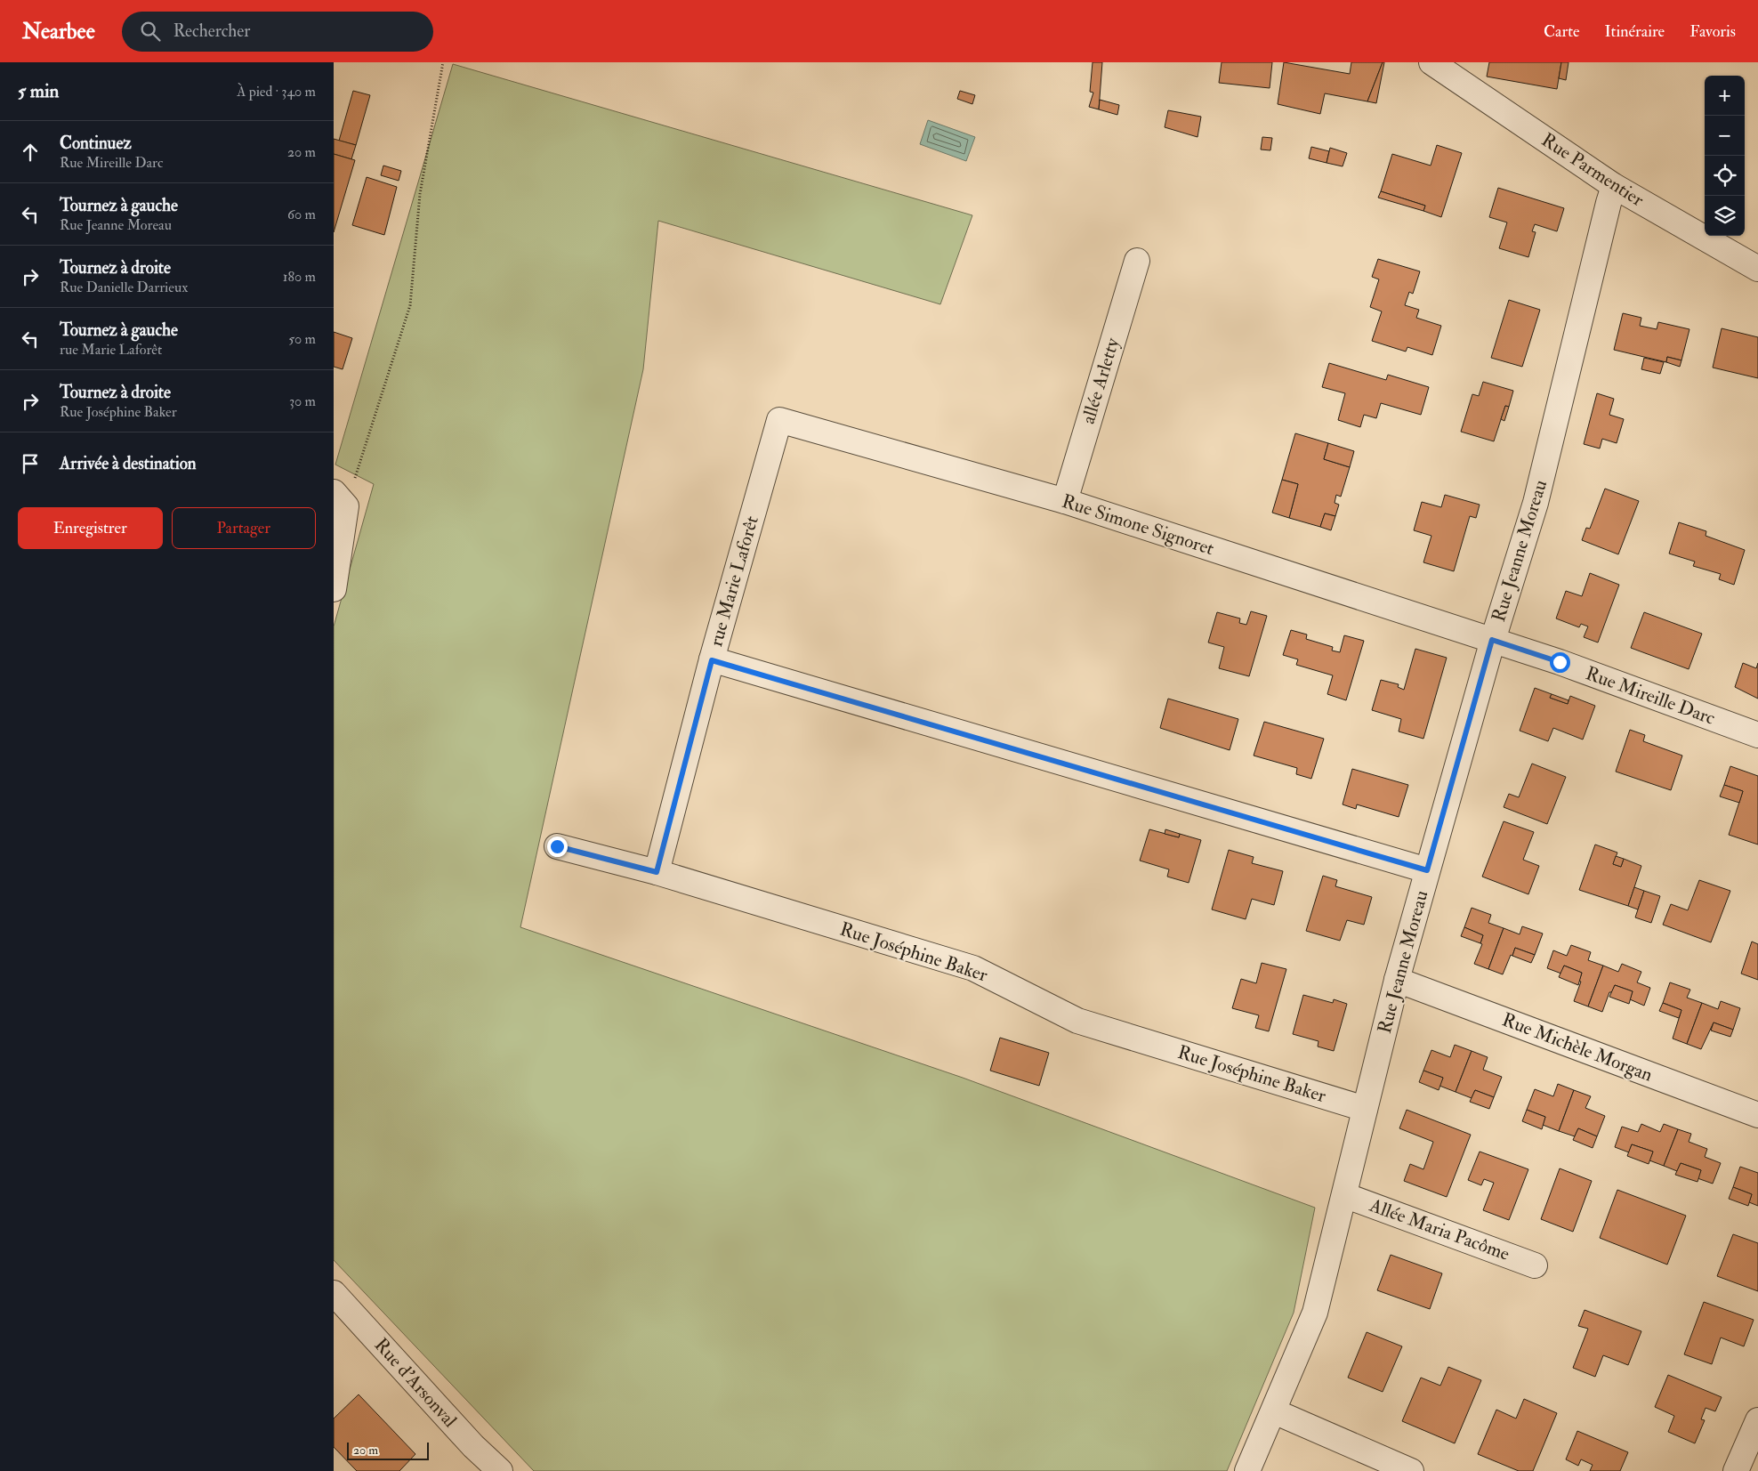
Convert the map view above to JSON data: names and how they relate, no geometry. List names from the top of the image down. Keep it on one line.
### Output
{"streets":{"street":["Rue Parmentier","allée Arletty","Rue Simone Signoret","Rue Jeanne Moreau","rue Marie Laforêt","Rue Mireille Darc","Rue Joséphine Baker","Rue Michèle Morgan","Allée Maria Pacôme","Rue d'Arsonval"]},"crossings":[["Rue Parmentier","Rue Jeanne Moreau"],["allée Arletty","Rue Simone Signoret"],["Rue Simone Signoret","Rue Jeanne Moreau"],["Rue Simone Signoret","rue Marie Laforêt"],["Rue Simone Signoret","Rue Mireille Darc"],["Rue Jeanne Moreau","Rue Mireille Darc"],["Rue Jeanne Moreau","Rue Joséphine Baker"],["Rue Jeanne Moreau","Rue Michèle Morgan"],["Rue Jeanne Moreau","Allée Maria Pacôme"],["rue Marie Laforêt","Rue Joséphine Baker"]],"scale_bar":"20 m","page":{"header":"Nearbee","search":"Rechercher","nav":["Carte","Itinéraire","Favoris"],"heading":["5 min","À pied · 340 m"],"map_buttons":["+","−"],"list":[["Continuez","Rue Mireille Darc","20 m"],["Tournez à gauche","Rue Jeanne Moreau","60 m"],["Tournez à droite","Rue Danielle Darrieux","180 m"],["Tournez à gauche","rue Marie Laforêt","50 m"],["Tournez à droite","Rue Joséphine Baker","30 m"],"Arrivée à destination"],"buttons":["Enregistrer","Partager"],"scale":"20 m"}}
